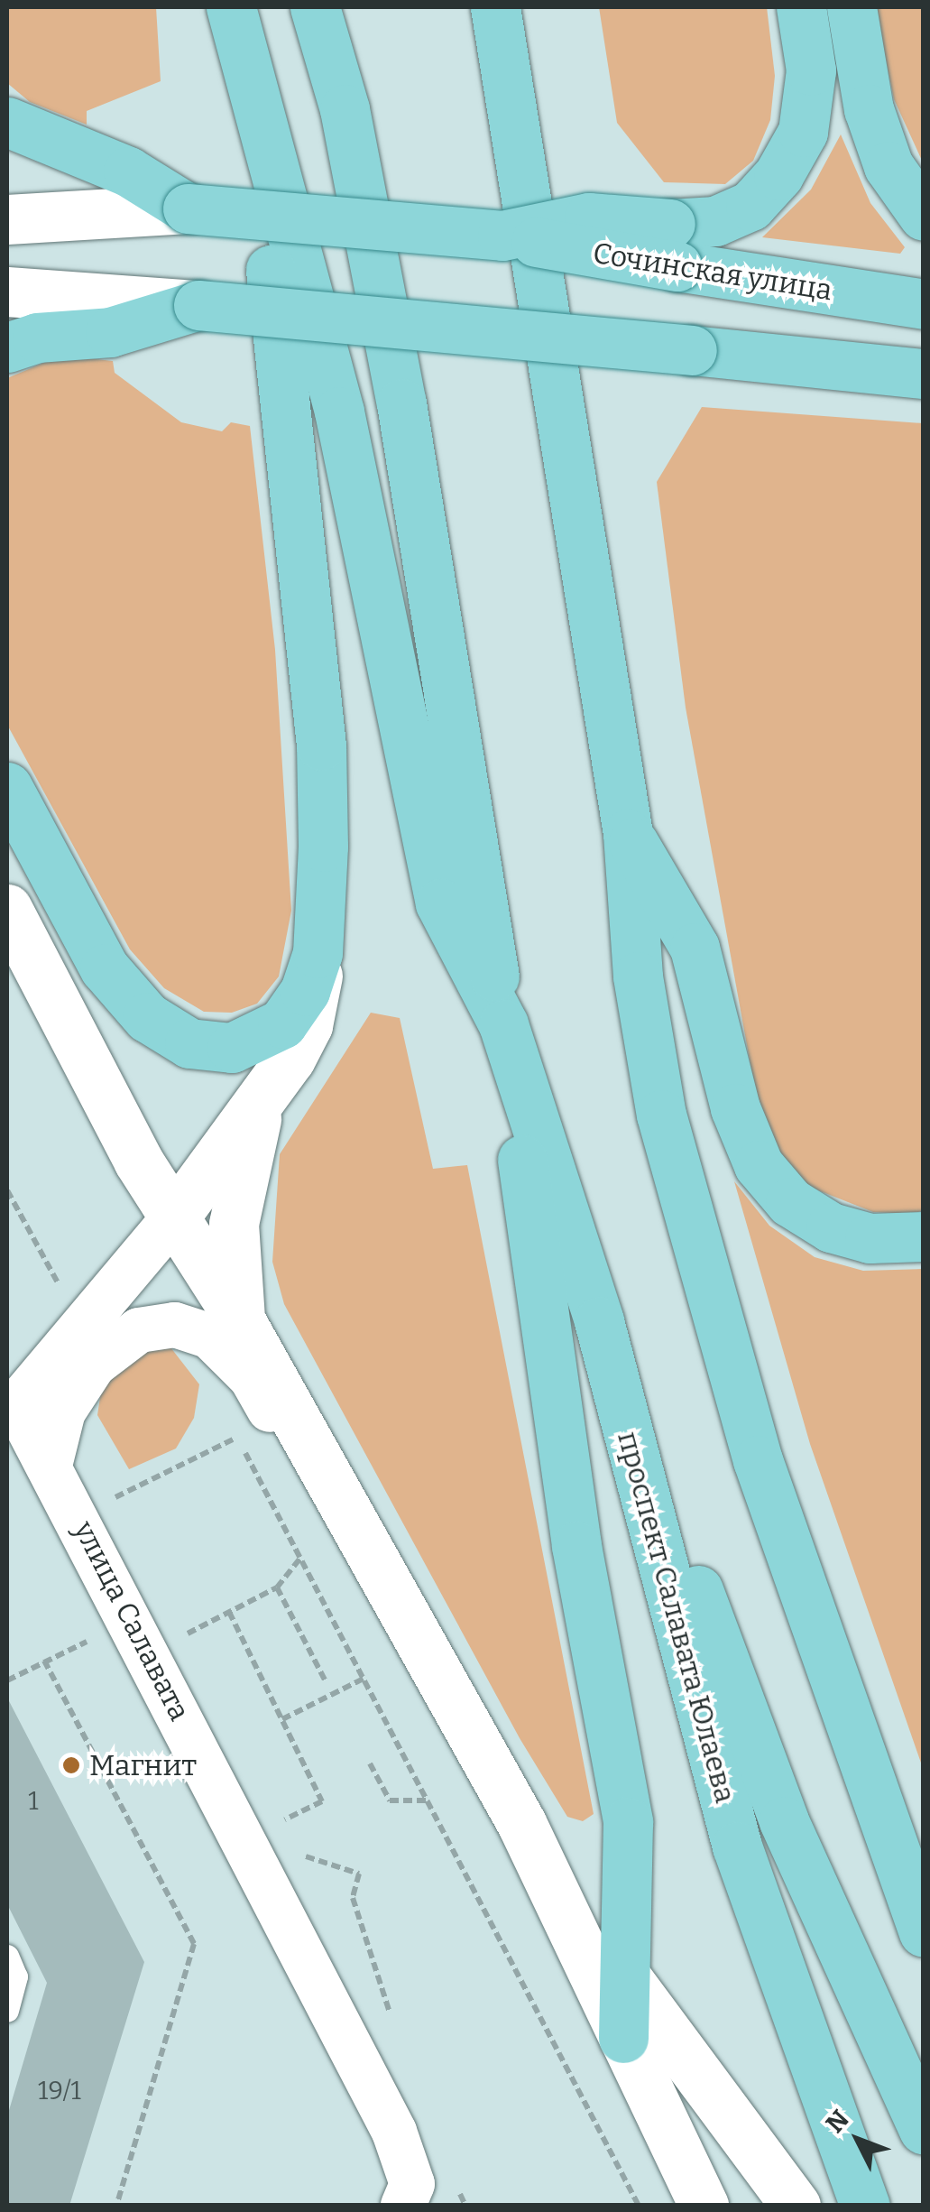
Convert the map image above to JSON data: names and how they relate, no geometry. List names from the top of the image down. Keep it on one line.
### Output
{"streets":{"main road":["Сочинская улица","проспект Салавата Юлаева"],"street":["улица Салавата"]},"places":["Магнит"],"house_numbers":["1","19/1"],"north":"top left"}
